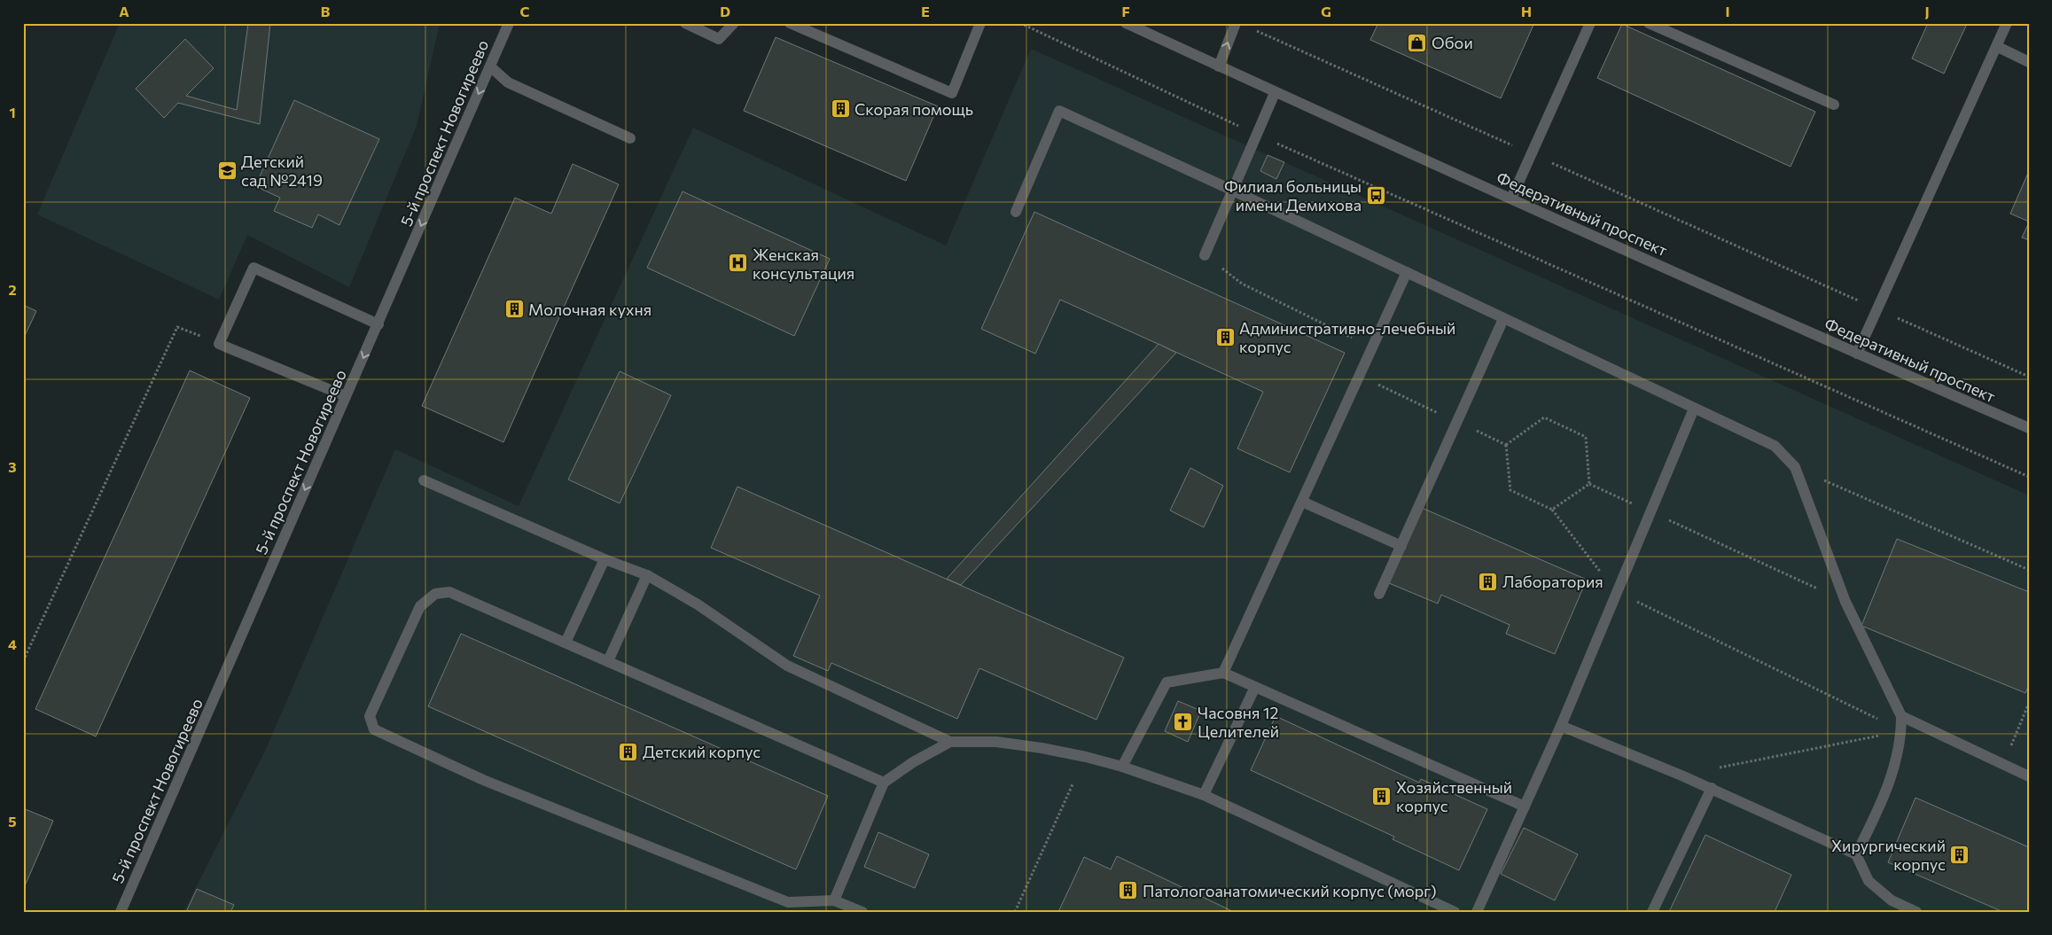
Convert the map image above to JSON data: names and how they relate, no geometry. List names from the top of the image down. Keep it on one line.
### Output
{"streets":{"street":["5-й проспект Новогиреево","Федеративный проспект"]},"one_way":["5-й проспект Новогиреево"],"places":{"shop":["Обои"],"building":["Скорая помощь","Молочная кухня","Административно-лечебный корпус","Лаборатория","Детский корпус","Хозяйственный корпус","Хирургический корпус","Патологоанатомический корпус (морг)"],"school or university":["Детский сад №2419"],"bus stop":["Филиал больницы имени Демихова"],"hospital":["Женская консультация"],"church":["Часовня 12 Целителей"]},"grid":{"columns":["A","B","C","D","E","F","G","H","I","J"],"rows":["1","2","3","4","5"]}}
